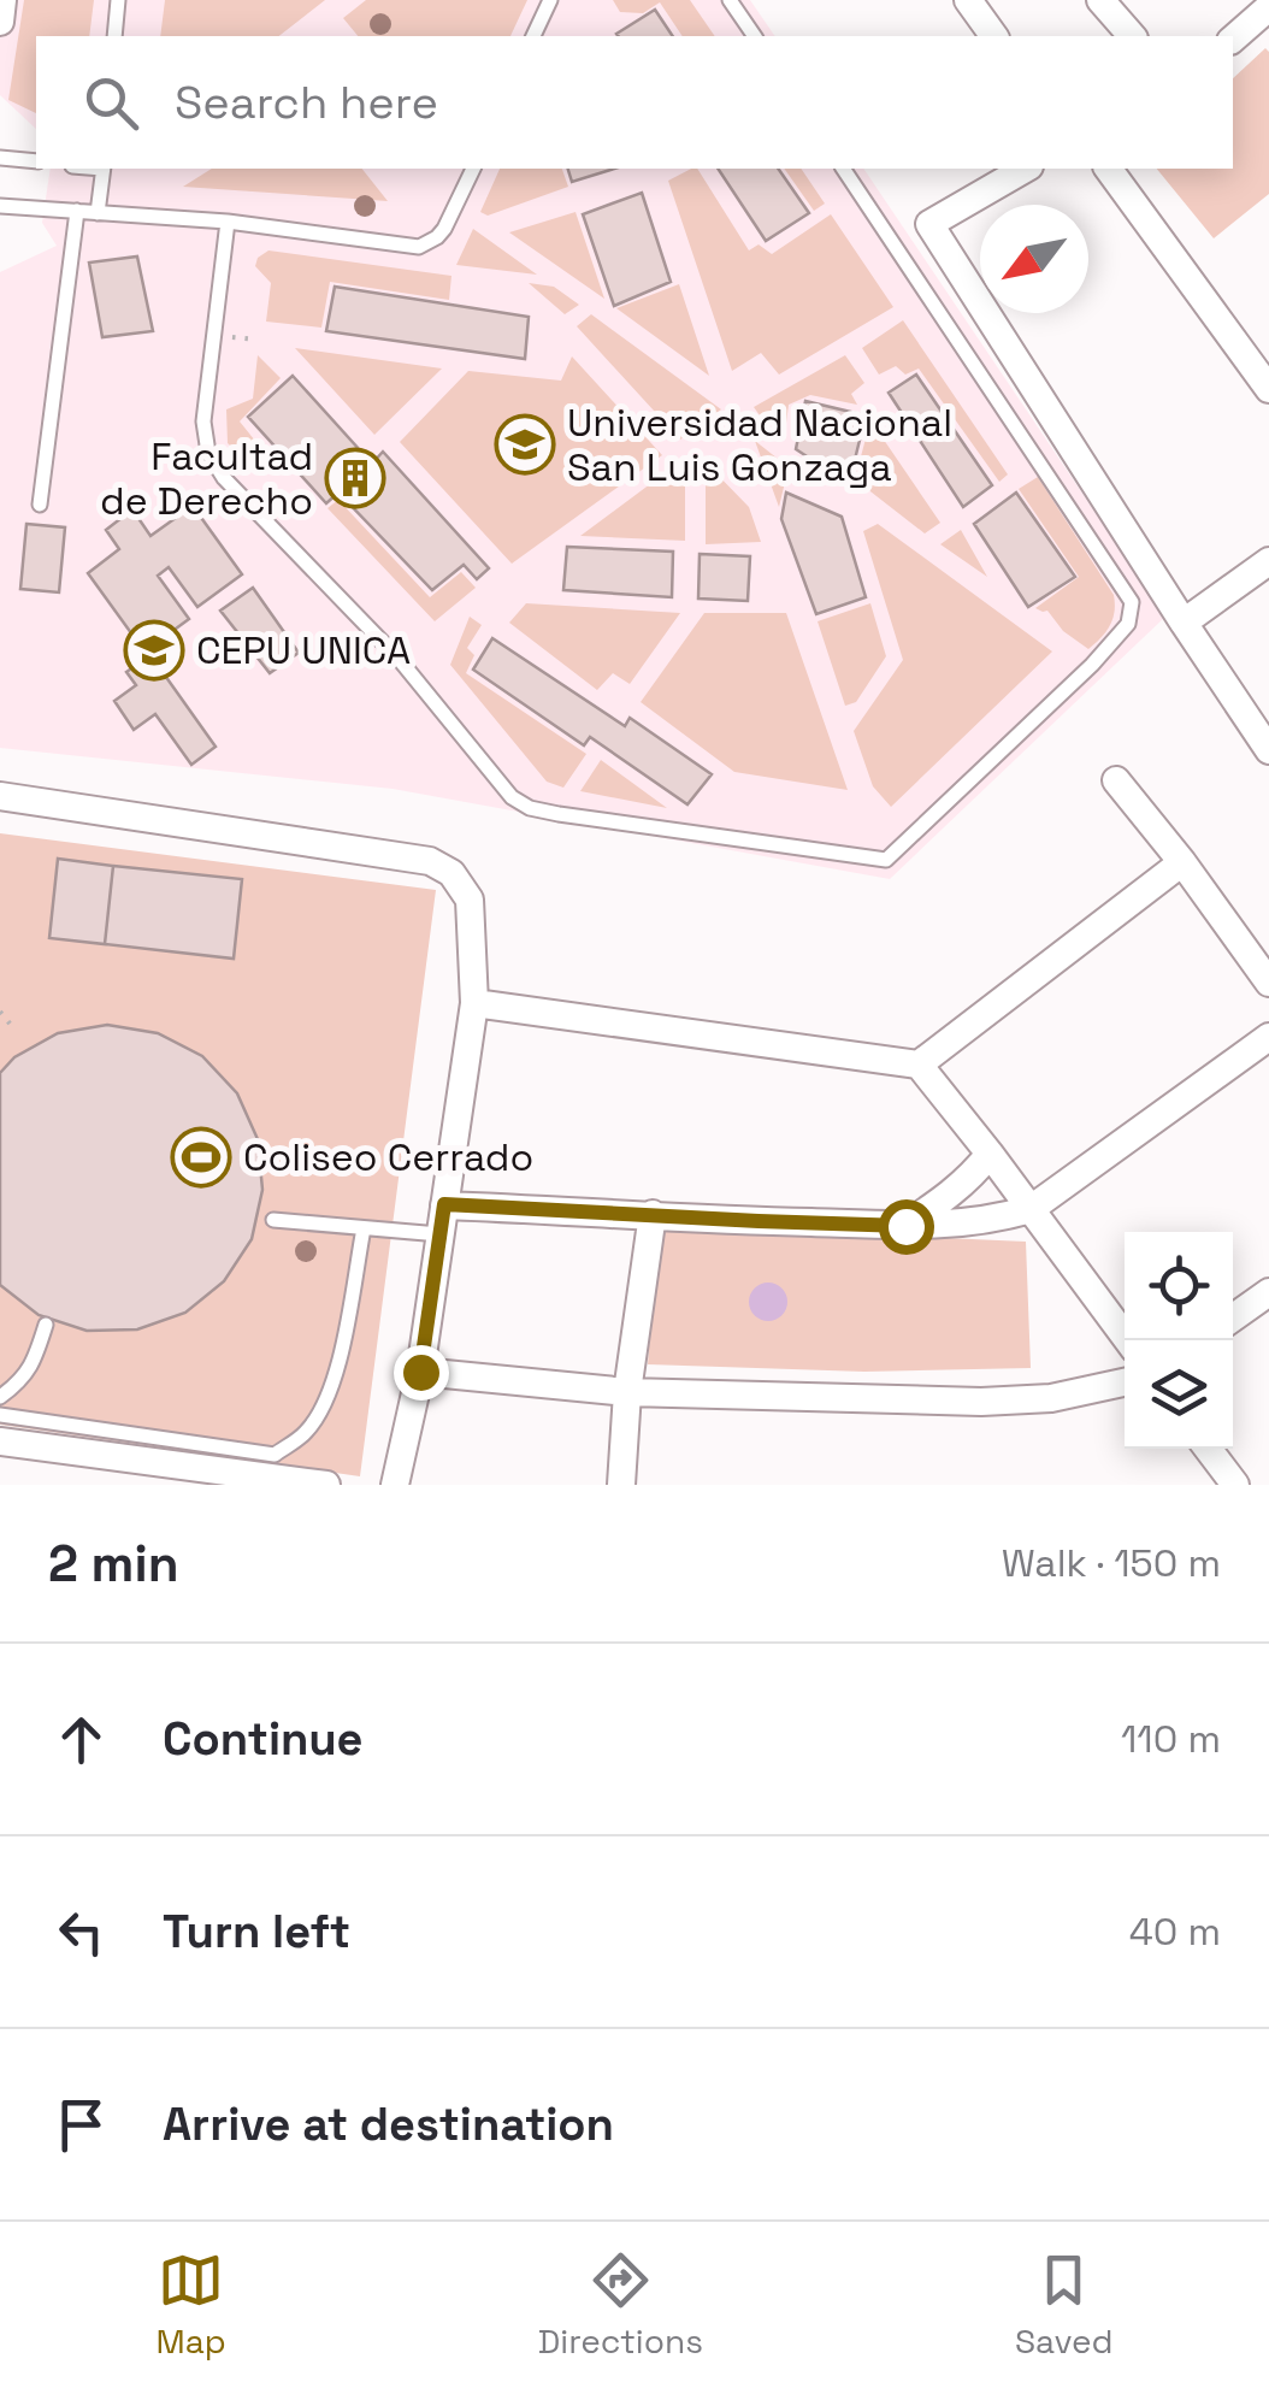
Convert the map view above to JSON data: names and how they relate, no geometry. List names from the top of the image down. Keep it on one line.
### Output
{"places":{"school or university":["Universidad Nacional San Luis Gonzaga","CEPU UNICA"],"building":["Facultad de Derecho"],"sports":["Coliseo Cerrado"]},"north":"bottom left","page":{"search":"Search here","heading":["2 min","Walk · 150 m"],"list":[["Continue","110 m"],["Turn left","40 m"],"Arrive at destination"],"nav":["Map","Directions","Saved"]}}
